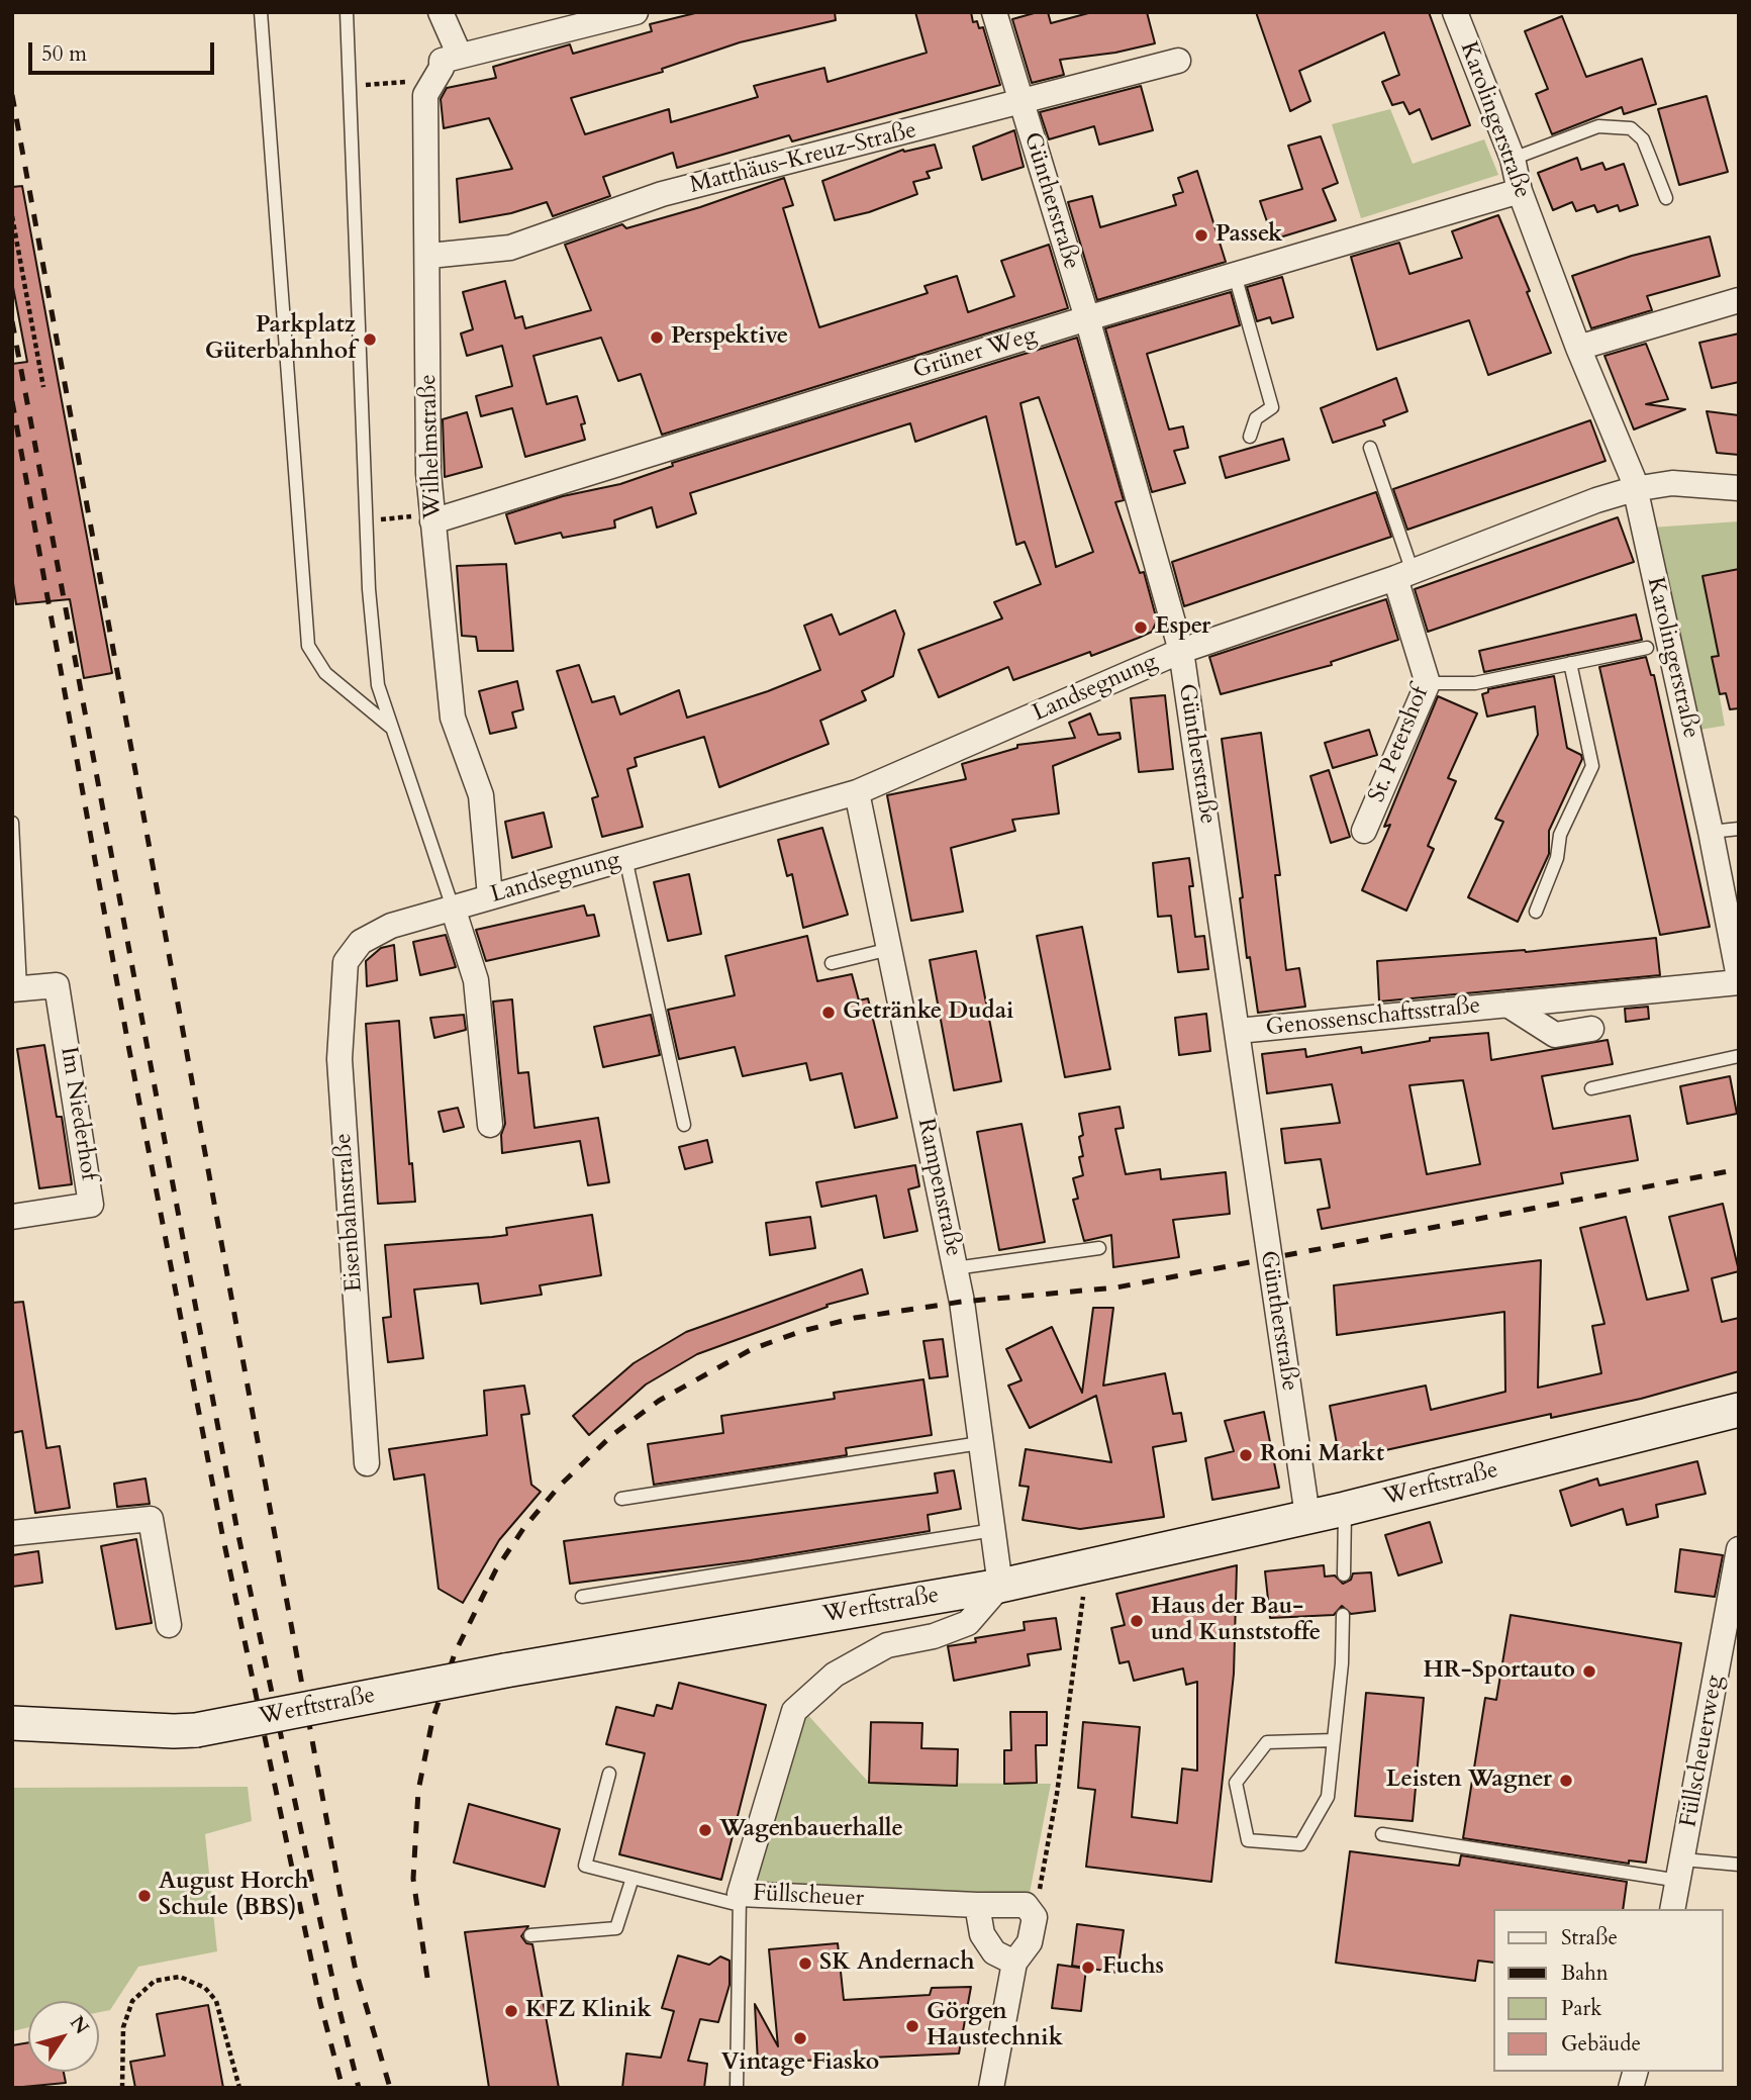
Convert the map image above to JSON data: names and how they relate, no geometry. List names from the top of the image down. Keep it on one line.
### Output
{"streets":{"street":["Karolingerstraße","Matthäus-Kreuz-Straße","Güntherstraße","Grüner Weg","Wilhelmstraße","Landsegnung","St. Petershof","Genossenschaftsstraße","Im Niederhof","Rampenstraße","Eisenbahnstraße","Werftstraße","Füllscheuerweg","Füllscheuer"]},"crossings":[["Karolingerstraße","Grüner Weg"],["Karolingerstraße","Landsegnung"],["Karolingerstraße","Genossenschaftsstraße"],["Matthäus-Kreuz-Straße","Güntherstraße"],["Matthäus-Kreuz-Straße","Wilhelmstraße"],["Güntherstraße","Grüner Weg"],["Güntherstraße","Landsegnung"],["Güntherstraße","Genossenschaftsstraße"],["Güntherstraße","Werftstraße"],["Grüner Weg","Wilhelmstraße"],["Wilhelmstraße","Landsegnung"],["Landsegnung","St. Petershof"],["Landsegnung","Rampenstraße"],["Landsegnung","Eisenbahnstraße"],["Rampenstraße","Werftstraße"],["Rampenstraße","Füllscheuer"],["Werftstraße","Füllscheuer"]],"places":["Passek","Perspektive","Parkplatz Güterbahnhof","Esper","Getränke Dudai","Roni Markt","Haus der Bau- und Kunststoffe","HR-Sportauto","Leisten Wagner","Wagenbauerhalle","August Horch Schule (BBS)","SK Andernach","Fuchs","KFZ Klinik","Görgen Haustechnik","Vintage Fiasko"],"legend":["Straße","Bahn","Park","Gebäude"],"scale_bar":"50 m","north":"top right"}
